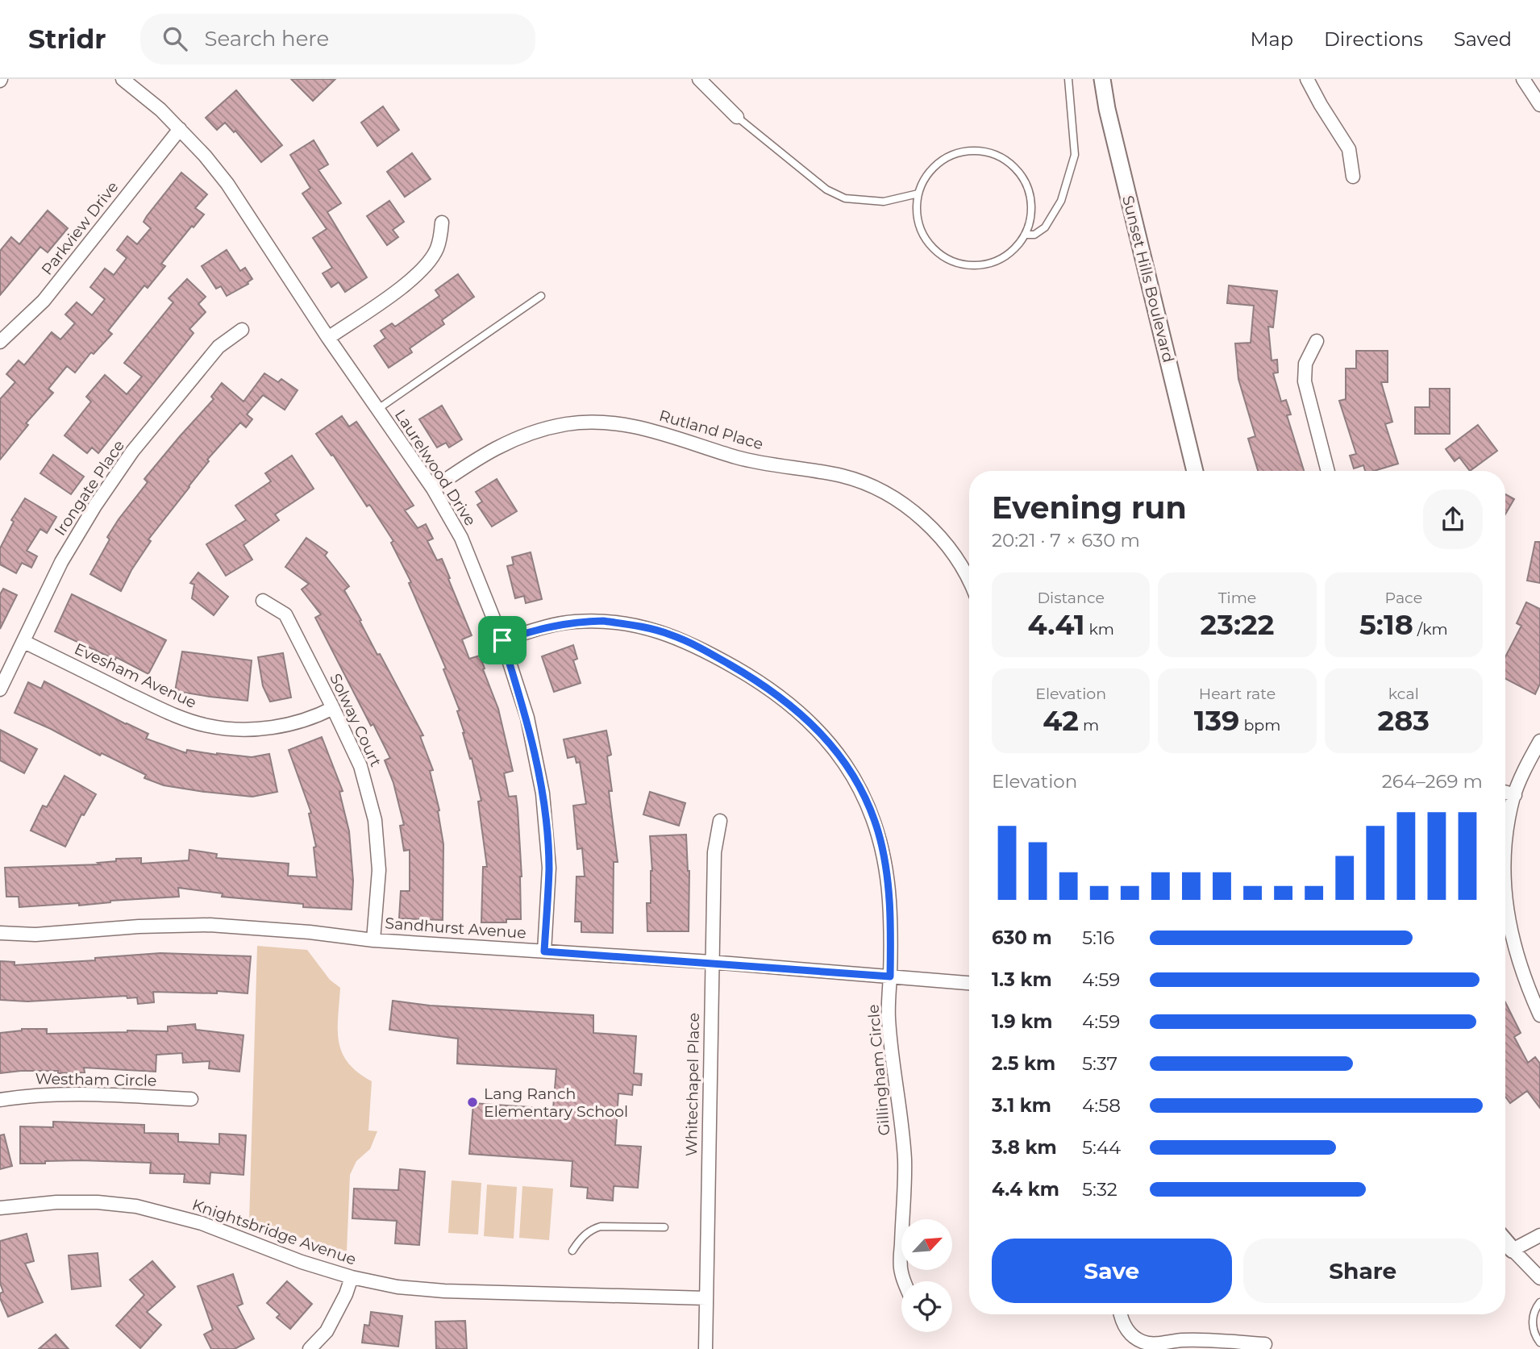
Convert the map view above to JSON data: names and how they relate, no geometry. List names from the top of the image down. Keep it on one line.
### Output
{"streets":{"street":["Parkview Drive","Sunset Hills Boulevard","Rutland Place","Laurelwood Drive","Irongate Place","Evesham Avenue","Solway Court","Sandhurst Avenue","Gillingham Circle","Westham Circle","Whitechapel Place","Knightsbridge Avenue"]},"crossings":[["Parkview Drive","Laurelwood Drive"],["Rutland Place","Laurelwood Drive"],["Laurelwood Drive","Sandhurst Avenue"],["Laurelwood Drive","Gillingham Circle"],["Irongate Place","Evesham Avenue"],["Evesham Avenue","Solway Court"],["Solway Court","Sandhurst Avenue"],["Sandhurst Avenue","Gillingham Circle"],["Sandhurst Avenue","Whitechapel Place"],["Whitechapel Place","Knightsbridge Avenue"]],"places":["Lang Ranch Elementary School"],"north":"top right","page":{"header":"Stridr","search":"Search here","nav":["Map","Directions","Saved"],"heading":["Evening run","20:21 · 7 × 630 m"],"stats":[["Distance","4.41 km"],["Time","23:22"],["Pace","5:18 /km"],["Elevation","42 m"],["Heart rate","139 bpm"],["kcal","283"]],"chart":["Elevation","264–269 m"],"list":[{"name":"630 m","note":"5:16"},{"name":"1.3 km","note":"4:59"},{"name":"1.9 km","note":"4:59"},{"name":"2.5 km","note":"5:37"},{"name":"3.1 km","note":"4:58"},{"name":"3.8 km","note":"5:44"},{"name":"4.4 km","note":"5:32"}],"buttons":["Save","Share"]}}
